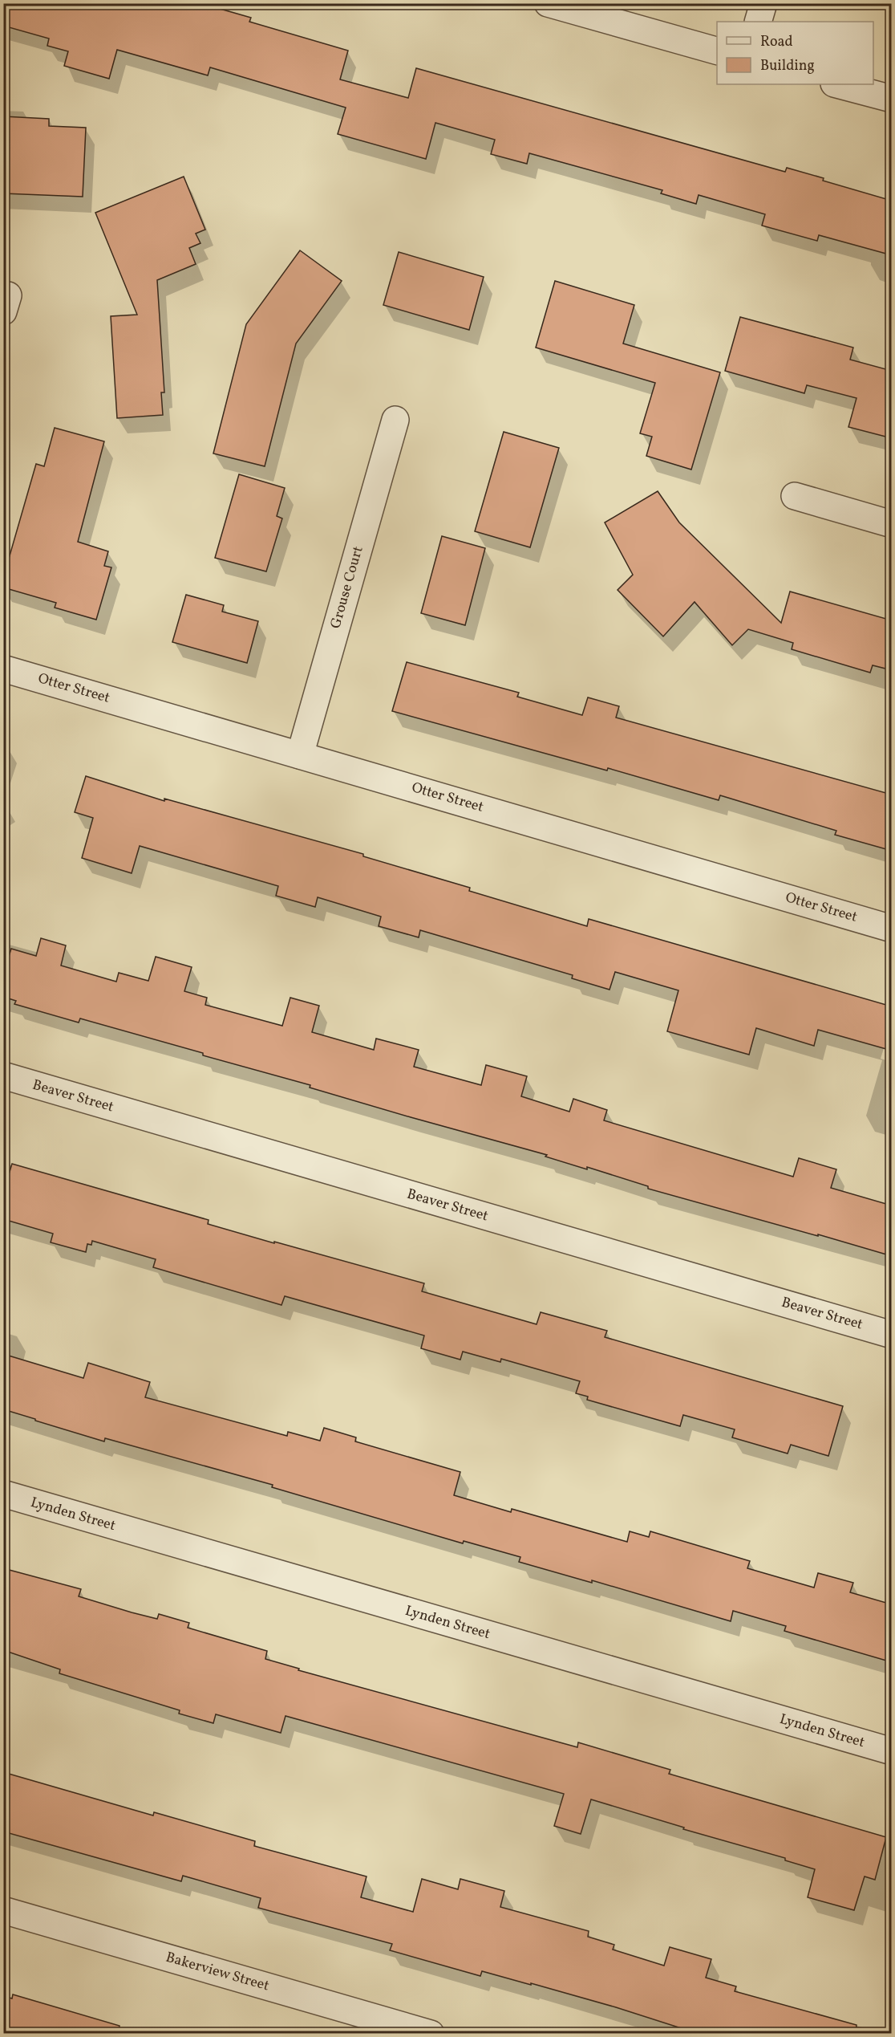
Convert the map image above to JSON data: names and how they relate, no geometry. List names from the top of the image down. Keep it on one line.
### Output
{"streets":{"street":["Grouse Court","Otter Street","Beaver Street","Lynden Street","Bakerview Street"]},"crossings":[["Grouse Court","Otter Street"]],"legend":["Road","Building"]}
